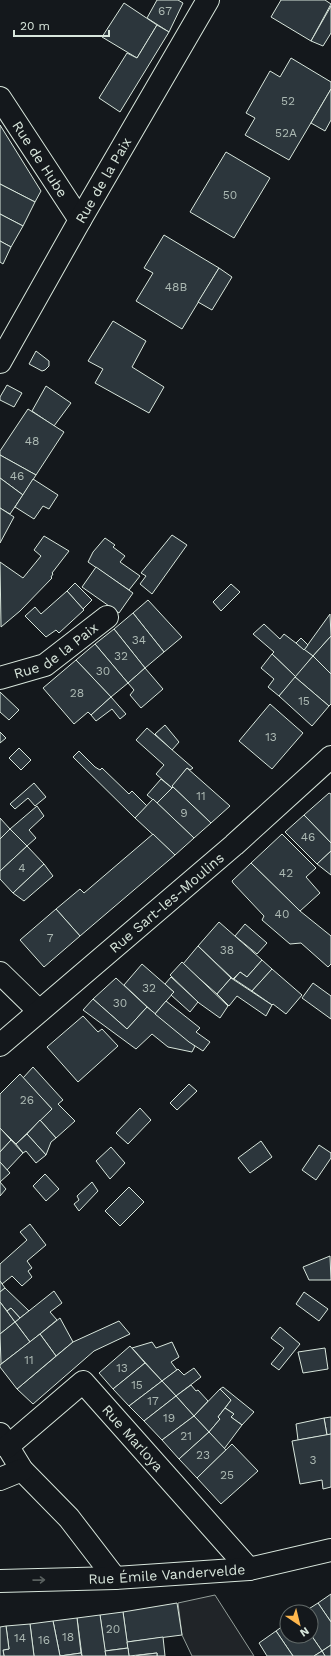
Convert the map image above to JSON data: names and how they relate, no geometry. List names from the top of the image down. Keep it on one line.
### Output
{"streets":{"street":["Rue de Hube","Rue de la Paix","Rue Sart-les-Moulins","Rue Marloya","Rue Émile Vandervelde"]},"crossings":[["Rue de Hube","Rue de la Paix"],["Rue Marloya","Rue Émile Vandervelde"]],"house_numbers":["67","52","52A","50","48B","48","46","34","32","30","28","15","13","11","9","46","4","42","40","7","38","32","30","26","11","13","15","17","19","21","23","3","25","20","18","14","16"],"scale_bar":"20 m","north":"bottom right"}
